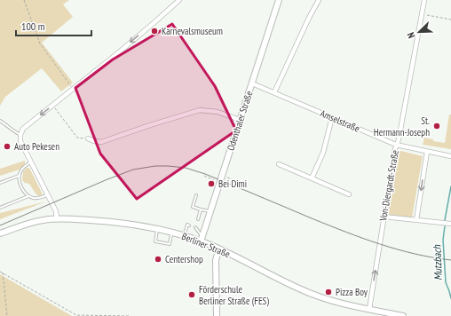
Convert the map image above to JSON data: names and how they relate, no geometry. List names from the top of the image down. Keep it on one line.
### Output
{"streets":{"main road":["Odenthaler Straße","Berliner Straße"],"street":["Amselstraße","Von-Diergardt-Straße"]},"crossings":[["Odenthaler Straße","Amselstraße"],["Odenthaler Straße","Berliner Straße"],["Amselstraße","Von-Diergardt-Straße"],["Von-Diergardt-Straße","Berliner Straße"]],"water":["Mutzbach"],"places":["Karnevalsmuseum","St. Hermann-Joseph","Auto Pekesen","Bei Dimi","Centershop","Pizza Boy","Förderschule Berliner Straße (FES)"],"scale_bar":"100 m","north":"bottom left"}
